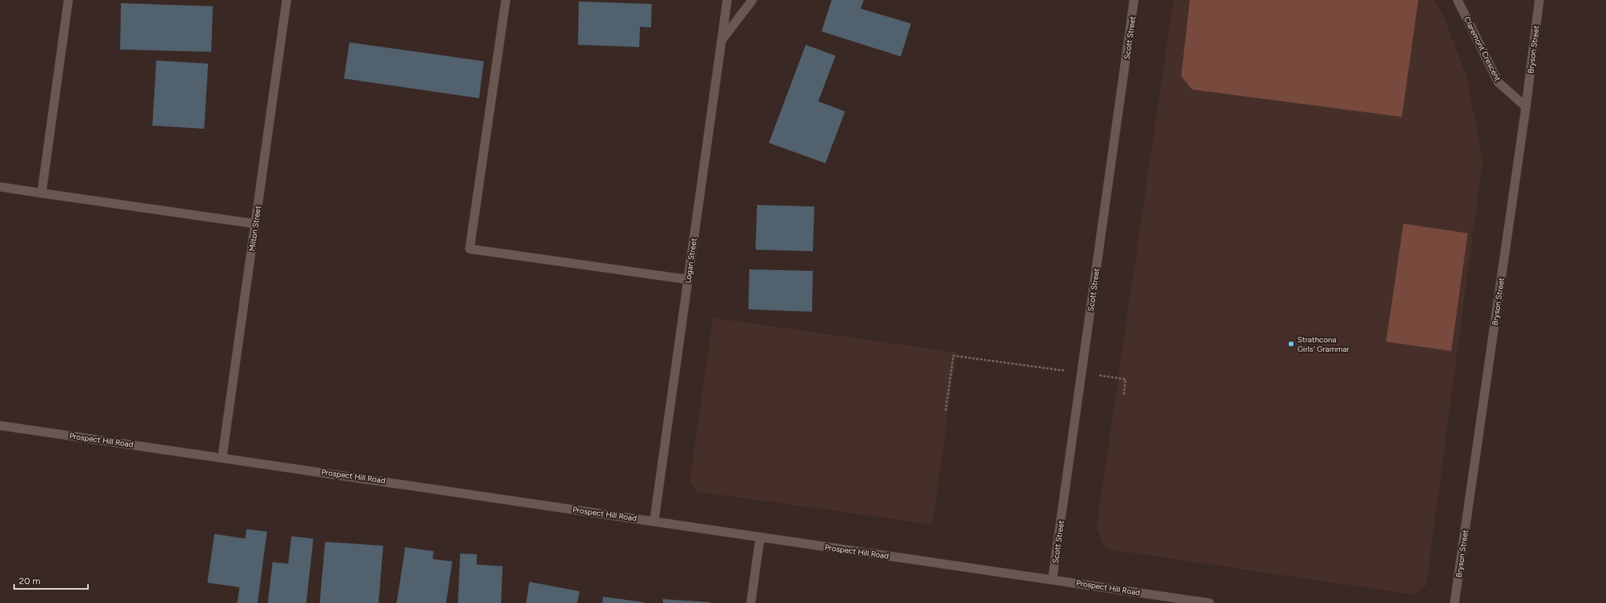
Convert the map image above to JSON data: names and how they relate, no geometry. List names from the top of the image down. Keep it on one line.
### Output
{"streets":{"street":["Scott Street","Claremont Crescent","Bryson Street","Milton Street","Logan Street","Prospect Hill Road"]},"crossings":[["Scott Street","Prospect Hill Road"],["Claremont Crescent","Bryson Street"],["Milton Street","Prospect Hill Road"],["Logan Street","Prospect Hill Road"]],"places":["Strathcona Girls' Grammar"],"scale_bar":"20 m"}
